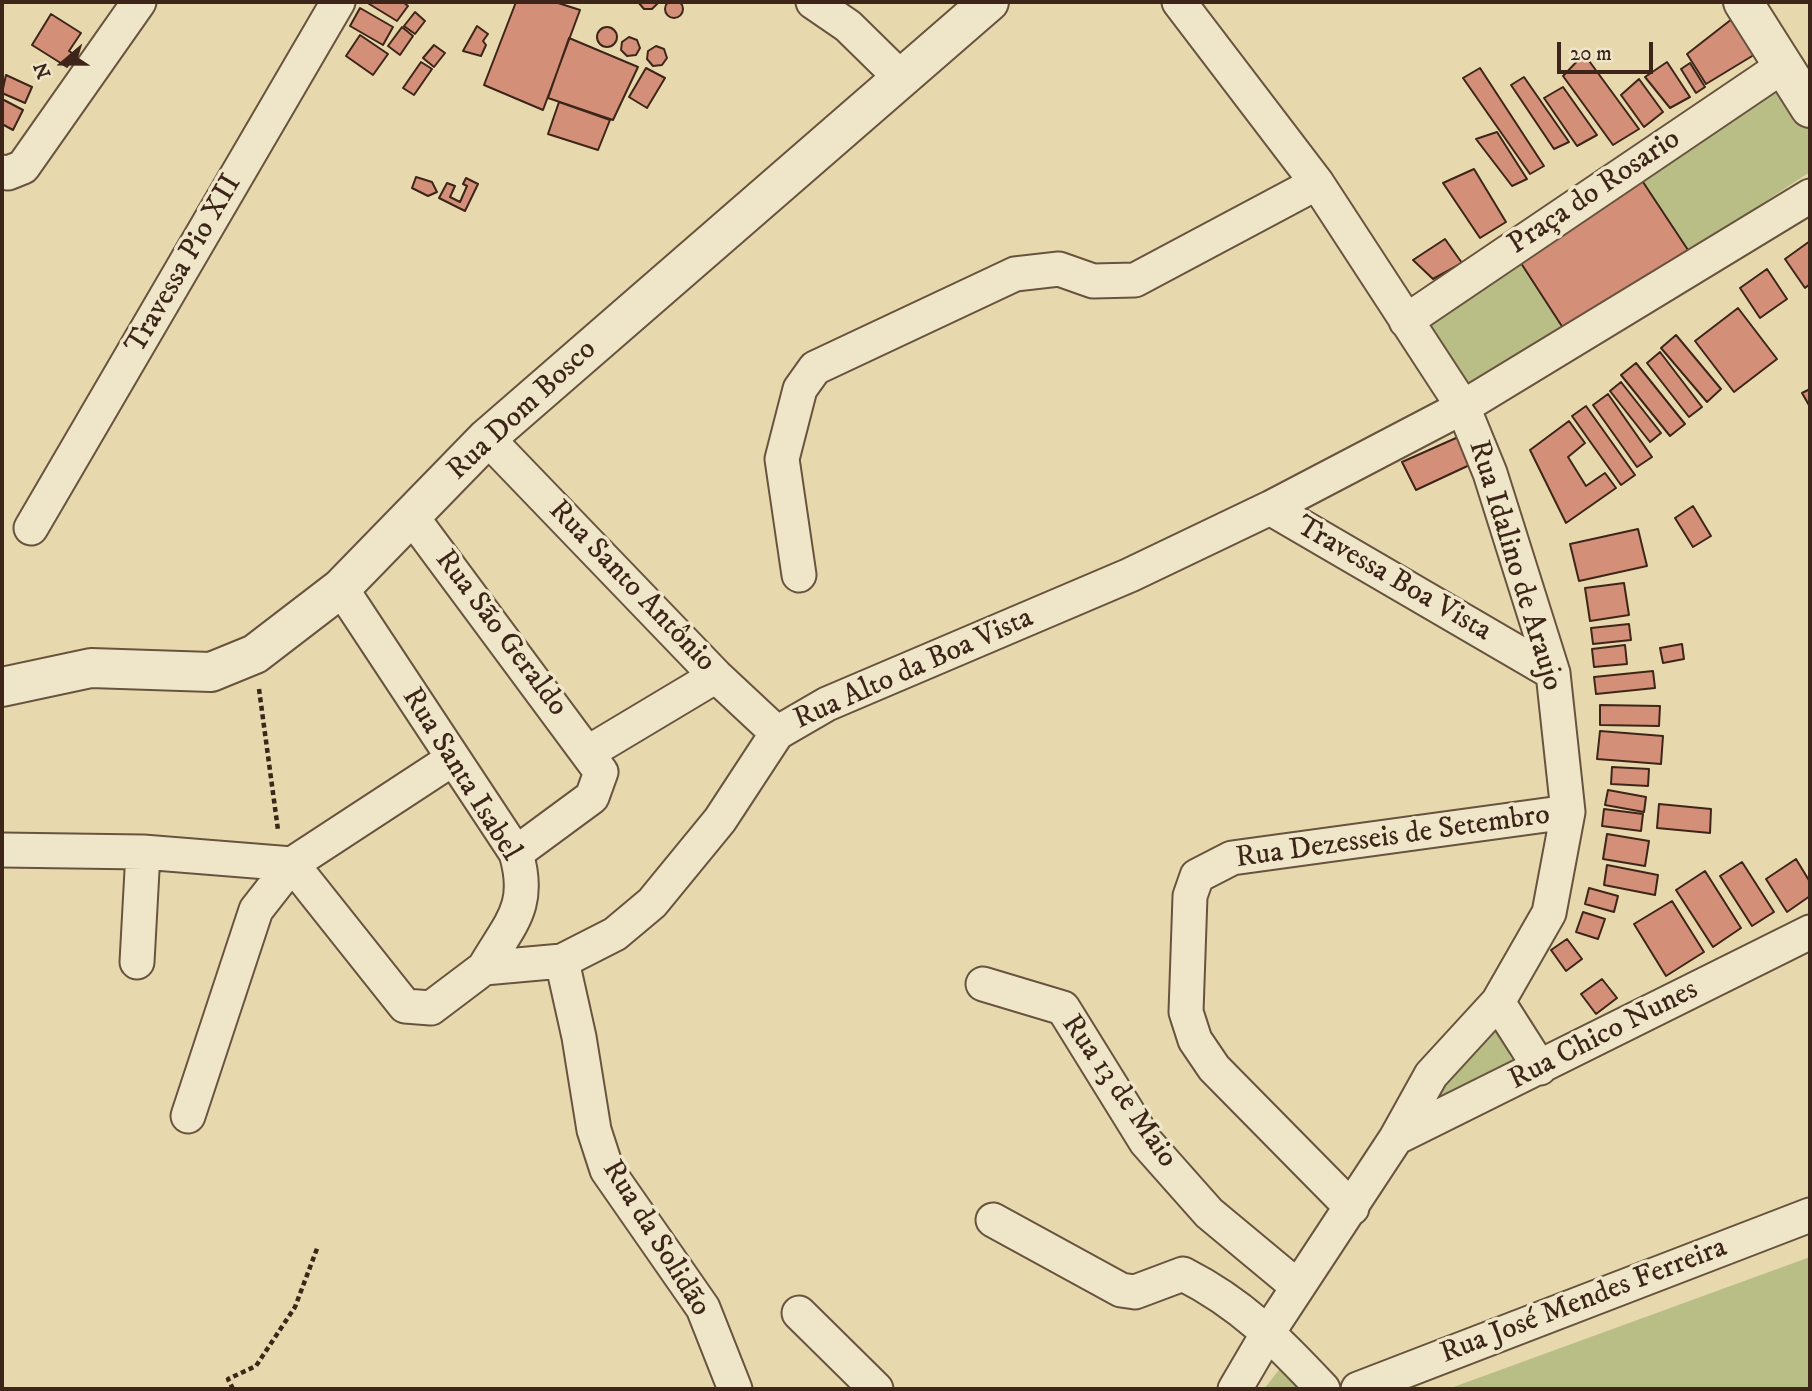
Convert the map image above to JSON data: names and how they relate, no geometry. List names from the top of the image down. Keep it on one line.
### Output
{"streets":{"street":["Praça do Rosario","Travessa Pio XII","Rua Dom Bosco","Rua Idalino de Araujo","Travessa Boa Vista","Rua Santo Antônio","Rua São Geraldo","Rua Alto da Boa Vista","Rua Santa Isabel","Rua Dezesseis de Setembro","Rua Chico Nunes","Rua 13 de Maio","Rua da Solidão","Rua José Mendes Ferreira"]},"crossings":[["Praça do Rosario","Rua Idalino de Araujo"],["Rua Dom Bosco","Rua Santo Antônio"],["Rua Dom Bosco","Rua São Geraldo"],["Rua Dom Bosco","Rua Santa Isabel"],["Rua Idalino de Araujo","Travessa Boa Vista"],["Rua Idalino de Araujo","Rua Alto da Boa Vista"],["Rua Idalino de Araujo","Rua Dezesseis de Setembro"],["Rua Idalino de Araujo","Rua Chico Nunes"],["Rua Idalino de Araujo","Rua 13 de Maio"],["Travessa Boa Vista","Rua Alto da Boa Vista"],["Rua Santo Antônio","Rua Alto da Boa Vista"],["Rua São Geraldo","Rua Santa Isabel"],["Rua Alto da Boa Vista","Rua Santa Isabel"],["Rua Alto da Boa Vista","Rua da Solidão"]],"scale_bar":"20 m","north":"left"}
